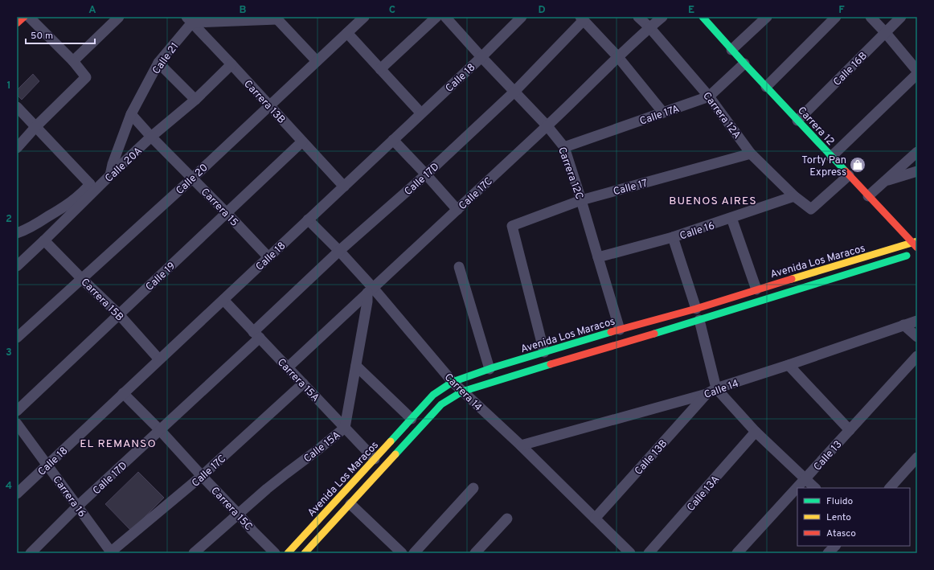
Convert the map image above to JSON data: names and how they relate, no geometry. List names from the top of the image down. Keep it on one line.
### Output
{"streets":{"street":["Calle 21","Calle 16B","Calle 18","Carrera 13B","Calle 17A","Carrera 12A","Carrera 12","Calle 20A","Carrera 12C","Calle 20","Calle 17D","Calle 17","Calle 17C","Carrera 15","Calle 16","Avenida Los Maracos","Calle 19","Carrera 15B","Carrera 15A","Calle 14","Carrera 14","Calle 15A","Calle 13","Calle 13B","Calle 13A","Carrera 16","Carrera 15C"]},"crossings":[["Calle 21","Carrera 13B"],["Calle 21","Calle 20A"],["Calle 21","Carrera 15"],["Calle 16B","Carrera 12"],["Calle 18","Carrera 13B"],["Calle 18","Carrera 12C"],["Calle 18","Carrera 15"],["Calle 18","Carrera 15B"],["Calle 18","Carrera 15A"],["Calle 18","Carrera 14"],["Calle 18","Carrera 16"],["Calle 18","Carrera 15C"],["Carrera 13B","Calle 20A"],["Carrera 13B","Calle 20"],["Carrera 13B","Calle 19"],["Calle 17A","Carrera 12A"],["Calle 17A","Carrera 12"],["Calle 17A","Carrera 12C"],["Carrera 12A","Carrera 12"],["Carrera 12A","Calle 17"],["Carrera 12A","Calle 17C"],["Carrera 12A","Calle 16"],["Carrera 12","Avenida Los Maracos"],["Calle 20A","Carrera 15"],["Calle 20A","Carrera 15B"],["Carrera 12C","Calle 17D"],["Carrera 12C","Calle 17"],["Carrera 12C","Calle 17C"],["Carrera 12C","Calle 16"],["Carrera 12C","Avenida Los Maracos"],["Calle 20","Carrera 15"],["Calle 20","Carrera 15B"],["Calle 17D","Carrera 15A"],["Calle 17D","Carrera 14"],["Calle 17D","Carrera 16"],["Calle 17D","Carrera 15C"],["Calle 17","Avenida Los Maracos"],["Calle 17C","Carrera 15A"],["Calle 17C","Carrera 14"],["Calle 17C","Calle 15A"],["Calle 17C","Carrera 16"],["Calle 17C","Carrera 15C"],["Carrera 15","Calle 19"],["Avenida Los Maracos","Carrera 15A"],["Avenida Los Maracos","Carrera 14"],["Calle 19","Carrera 15B"],["Carrera 15A","Calle 15A"],["Calle 14","Carrera 14"],["Calle 14","Calle 13B"],["Carrera 14","Calle 15A"],["Carrera 14","Calle 13B"],["Calle 15A","Carrera 15C"]],"districts":["BUENOS AIRES","EL REMANSO"],"places":{"shop":["Torty Pan Express"]},"legend":["Fluido","Lento","Atasco"],"scale_bar":"50 m","grid":{"columns":["A","B","C","D","E","F"],"rows":["1","2","3","4"]}}
